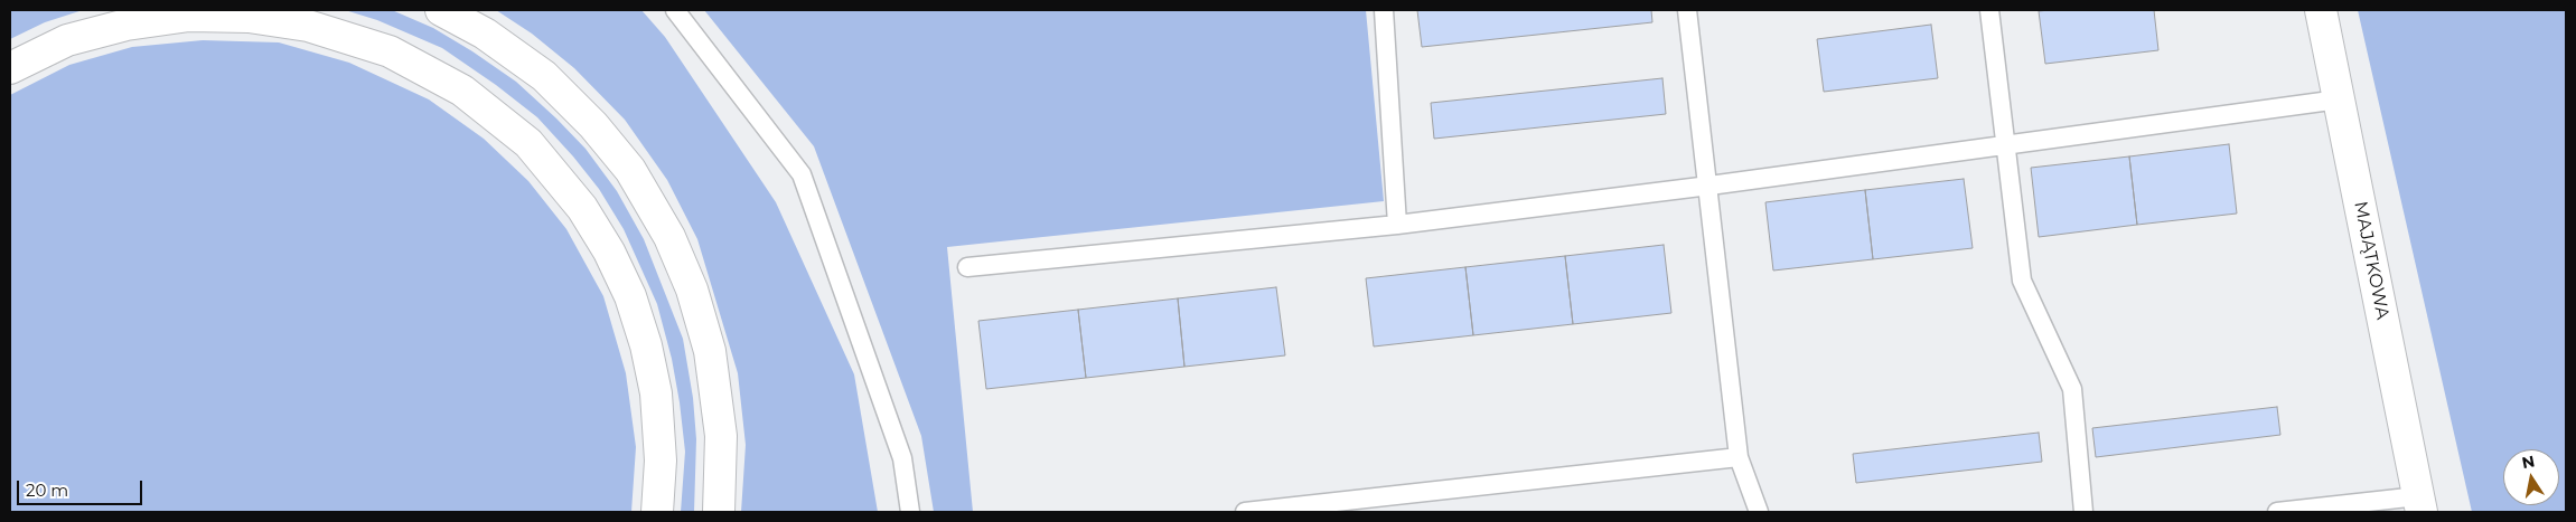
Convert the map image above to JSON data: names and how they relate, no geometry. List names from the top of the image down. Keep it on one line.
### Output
{"streets":{"main road":["MAJĄTKOWA"]},"scale_bar":"20 m","north":"top"}
